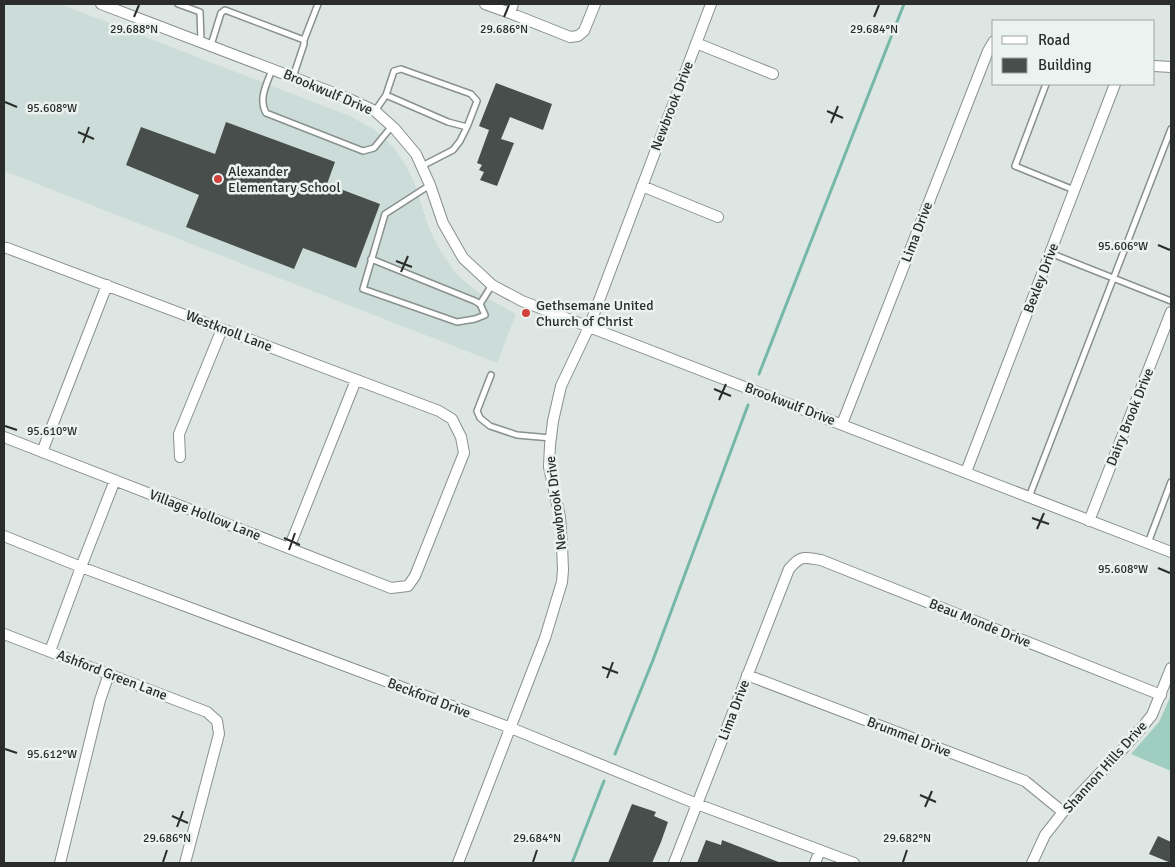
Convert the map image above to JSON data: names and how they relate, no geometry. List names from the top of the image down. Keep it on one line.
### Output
{"streets":{"street":["Brookwulf Drive","Newbrook Drive","Lima Drive","Bexley Drive","Westknoll Lane","Dairy Brook Drive","Village Hollow Lane","Beau Monde Drive","Ashford Green Lane","Beckford Drive","Brummel Drive","Shannon Hills Drive"]},"crossings":[["Brookwulf Drive","Newbrook Drive"],["Brookwulf Drive","Lima Drive"],["Brookwulf Drive","Bexley Drive"],["Brookwulf Drive","Dairy Brook Drive"],["Newbrook Drive","Beckford Drive"],["Lima Drive","Beau Monde Drive"],["Lima Drive","Beckford Drive"],["Lima Drive","Brummel Drive"],["Westknoll Lane","Village Hollow Lane"],["Beau Monde Drive","Shannon Hills Drive"],["Brummel Drive","Shannon Hills Drive"]],"places":["Alexander Elementary School","Gethsemane United Church of Christ"],"legend":["Road","Building"],"coordinates":["29.688°N","29.686°N","29.684°N","95.608°W","95.606°W","95.610°W","95.612°W","29.682°N"]}
